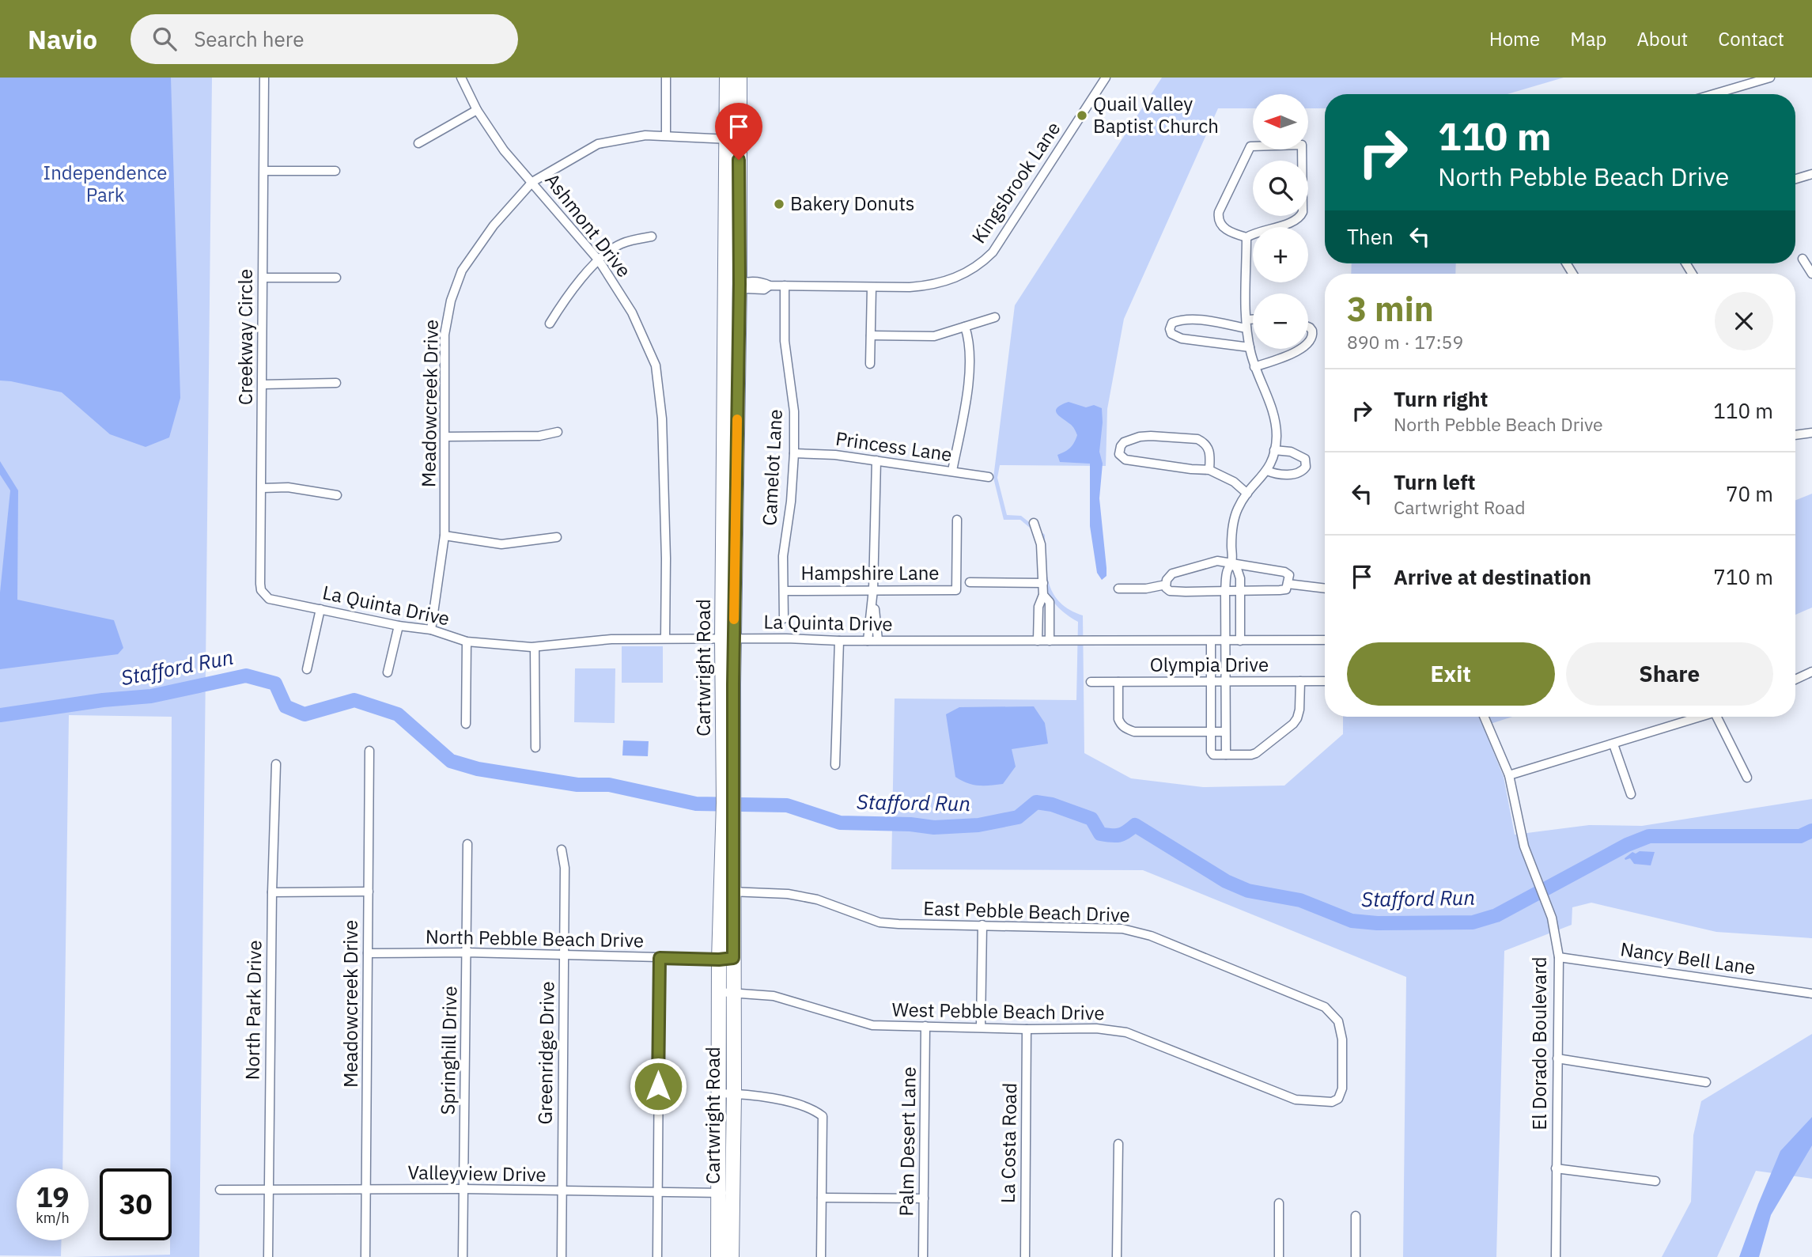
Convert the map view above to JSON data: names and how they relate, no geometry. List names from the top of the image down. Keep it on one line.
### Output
{"streets":{"main road":["Cartwright Road"],"street":["Kingsbrook Lane","Ashmont Drive","Creekway Circle","Meadowcreek Drive","Princess Lane","Camelot Lane","Hampshire Lane","La Quinta Drive","Olympia Drive","East Pebble Beach Drive","North Pebble Beach Drive","Nancy Bell Lane","North Park Drive","West Pebble Beach Drive","El Dorado Boulevard","Springhill Drive","Greenridge Drive","Palm Desert Lane","La Costa Road","Valleyview Drive"]},"crossings":[["Kingsbrook Lane","Camelot Lane"],["Kingsbrook Lane","Cartwright Road"],["Ashmont Drive","Meadowcreek Drive"],["Ashmont Drive","La Quinta Drive"],["Creekway Circle","La Quinta Drive"],["Meadowcreek Drive","La Quinta Drive"],["Meadowcreek Drive","Cartwright Road"],["Meadowcreek Drive","North Pebble Beach Drive"],["Meadowcreek Drive","Valleyview Drive"],["Princess Lane","Camelot Lane"],["Camelot Lane","Hampshire Lane"],["La Quinta Drive","Cartwright Road"],["Cartwright Road","East Pebble Beach Drive"],["Cartwright Road","North Pebble Beach Drive"],["Cartwright Road","West Pebble Beach Drive"],["Cartwright Road","Valleyview Drive"],["East Pebble Beach Drive","West Pebble Beach Drive"],["North Pebble Beach Drive","Springhill Drive"],["North Pebble Beach Drive","Greenridge Drive"],["Nancy Bell Lane","El Dorado Boulevard"],["North Park Drive","Valleyview Drive"],["West Pebble Beach Drive","Palm Desert Lane"],["West Pebble Beach Drive","La Costa Road"],["Springhill Drive","Valleyview Drive"],["Greenridge Drive","Valleyview Drive"]],"water":["Stafford Run"],"parks":["Independence Park"],"places":["Quail Valley Baptist Church","Bakery Donuts"],"north":"left","page":{"header":"Navio","search":"Search here","nav":["Home","Map","About","Contact"],"map_buttons":["+","−"],"turn":["110 m","North Pebble Beach Drive"],"then":"Then","heading":["3 min","890 m · 17:59"],"list":[{"name":"Turn right","note":"North Pebble Beach Drive","value":"110 m"},{"name":"Turn left","note":"Cartwright Road","value":"70 m"},{"name":"Arrive at destination","value":"710 m"}],"buttons":["Exit","Share"],"speed":"19 km/h","limit":"30"}}
